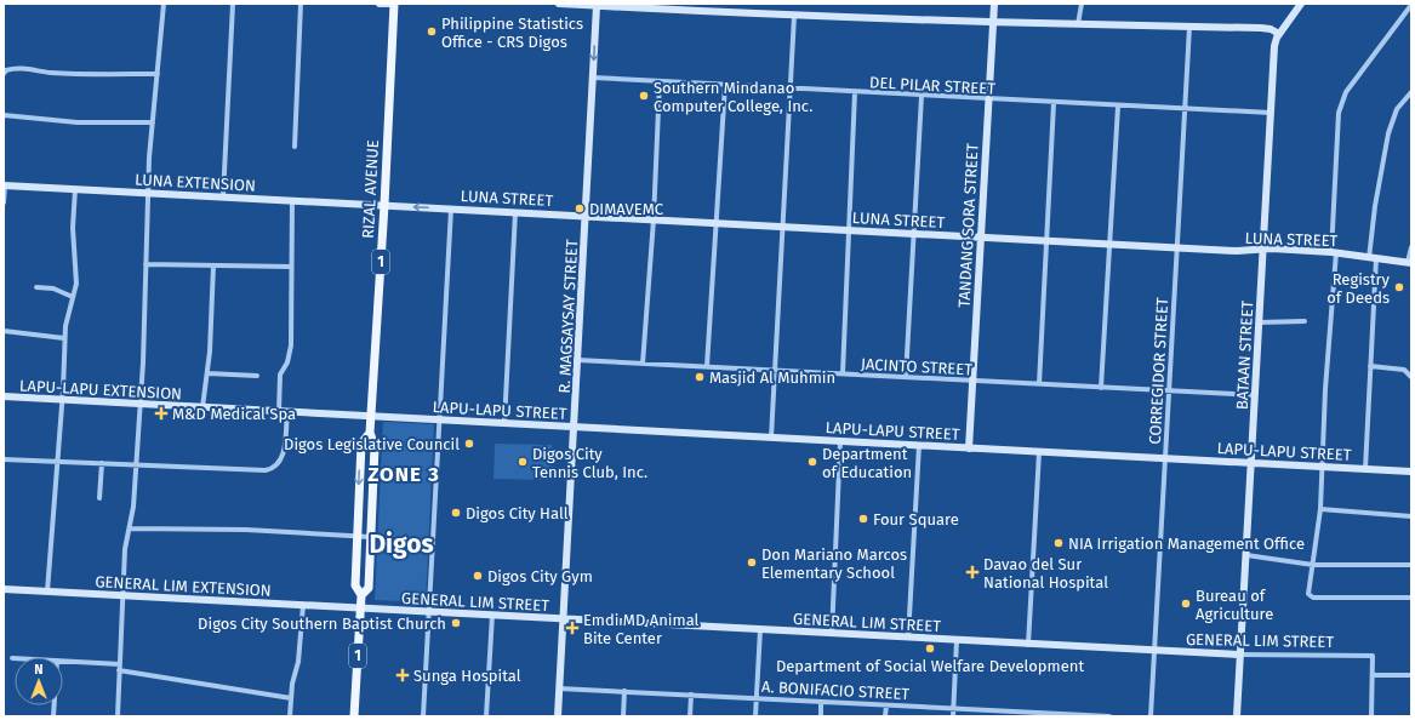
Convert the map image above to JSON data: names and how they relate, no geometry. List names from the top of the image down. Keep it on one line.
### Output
{"streets":{"main road":["RIZAL AVENUE","1"],"street":["DEL PILAR STREET","LUNA EXTENSION","LUNA STREET","TANDANG SORA STREET","R. MAGSAYSAY STREET","BATAAN STREET","JACINTO STREET","CORREGIDOR STREET","LAPU-LAPU EXTENSION","LAPU-LAPU STREET","GENERAL LIM EXTENSION","GENERAL LIM STREET","A. BONIFACIO STREET"]},"crossings":[["DEL PILAR STREET","TANDANG SORA STREET"],["DEL PILAR STREET","R. MAGSAYSAY STREET"],["DEL PILAR STREET","BATAAN STREET"],["DEL PILAR STREET","CORREGIDOR STREET"],["LUNA EXTENSION","RIZAL AVENUE"],["LUNA EXTENSION","LUNA STREET"],["RIZAL AVENUE","LUNA STREET"],["RIZAL AVENUE","LAPU-LAPU EXTENSION"],["RIZAL AVENUE","LAPU-LAPU STREET"],["RIZAL AVENUE","GENERAL LIM EXTENSION"],["RIZAL AVENUE","GENERAL LIM STREET"],["LUNA STREET","TANDANG SORA STREET"],["LUNA STREET","R. MAGSAYSAY STREET"],["LUNA STREET","BATAAN STREET"],["LUNA STREET","CORREGIDOR STREET"],["TANDANG SORA STREET","JACINTO STREET"],["TANDANG SORA STREET","LAPU-LAPU STREET"],["R. MAGSAYSAY STREET","JACINTO STREET"],["R. MAGSAYSAY STREET","LAPU-LAPU STREET"],["R. MAGSAYSAY STREET","GENERAL LIM STREET"],["R. MAGSAYSAY STREET","A. BONIFACIO STREET"],["BATAAN STREET","JACINTO STREET"],["BATAAN STREET","LAPU-LAPU STREET"],["BATAAN STREET","GENERAL LIM STREET"],["JACINTO STREET","CORREGIDOR STREET"],["CORREGIDOR STREET","LAPU-LAPU STREET"],["CORREGIDOR STREET","GENERAL LIM STREET"],["LAPU-LAPU EXTENSION","LAPU-LAPU STREET"],["GENERAL LIM EXTENSION","GENERAL LIM STREET"]],"districts":["ZONE 3","Digos"],"places":{"other":["Philippine Statistics Office - CRS Digos","Southern Mindanao Computer College, Inc.","DIMAVEMC","Registry of Deeds","Masjid Al Muhmin","Digos Legislative Council","Digos City Tennis Club, Inc.","Department of Education","Digos City Hall","Four Square","NIA Irrigation Management Office","Don Mariano Marcos Elementary School","Digos City Gym","Bureau of Agriculture","Digos City Southern Baptist Church","Department of Social Welfare Development"],"health":["M&D Medical Spa","Davao del Sur National Hospital","Emdi MD Animal Bite Center","Sunga Hospital"]},"north":"top"}
